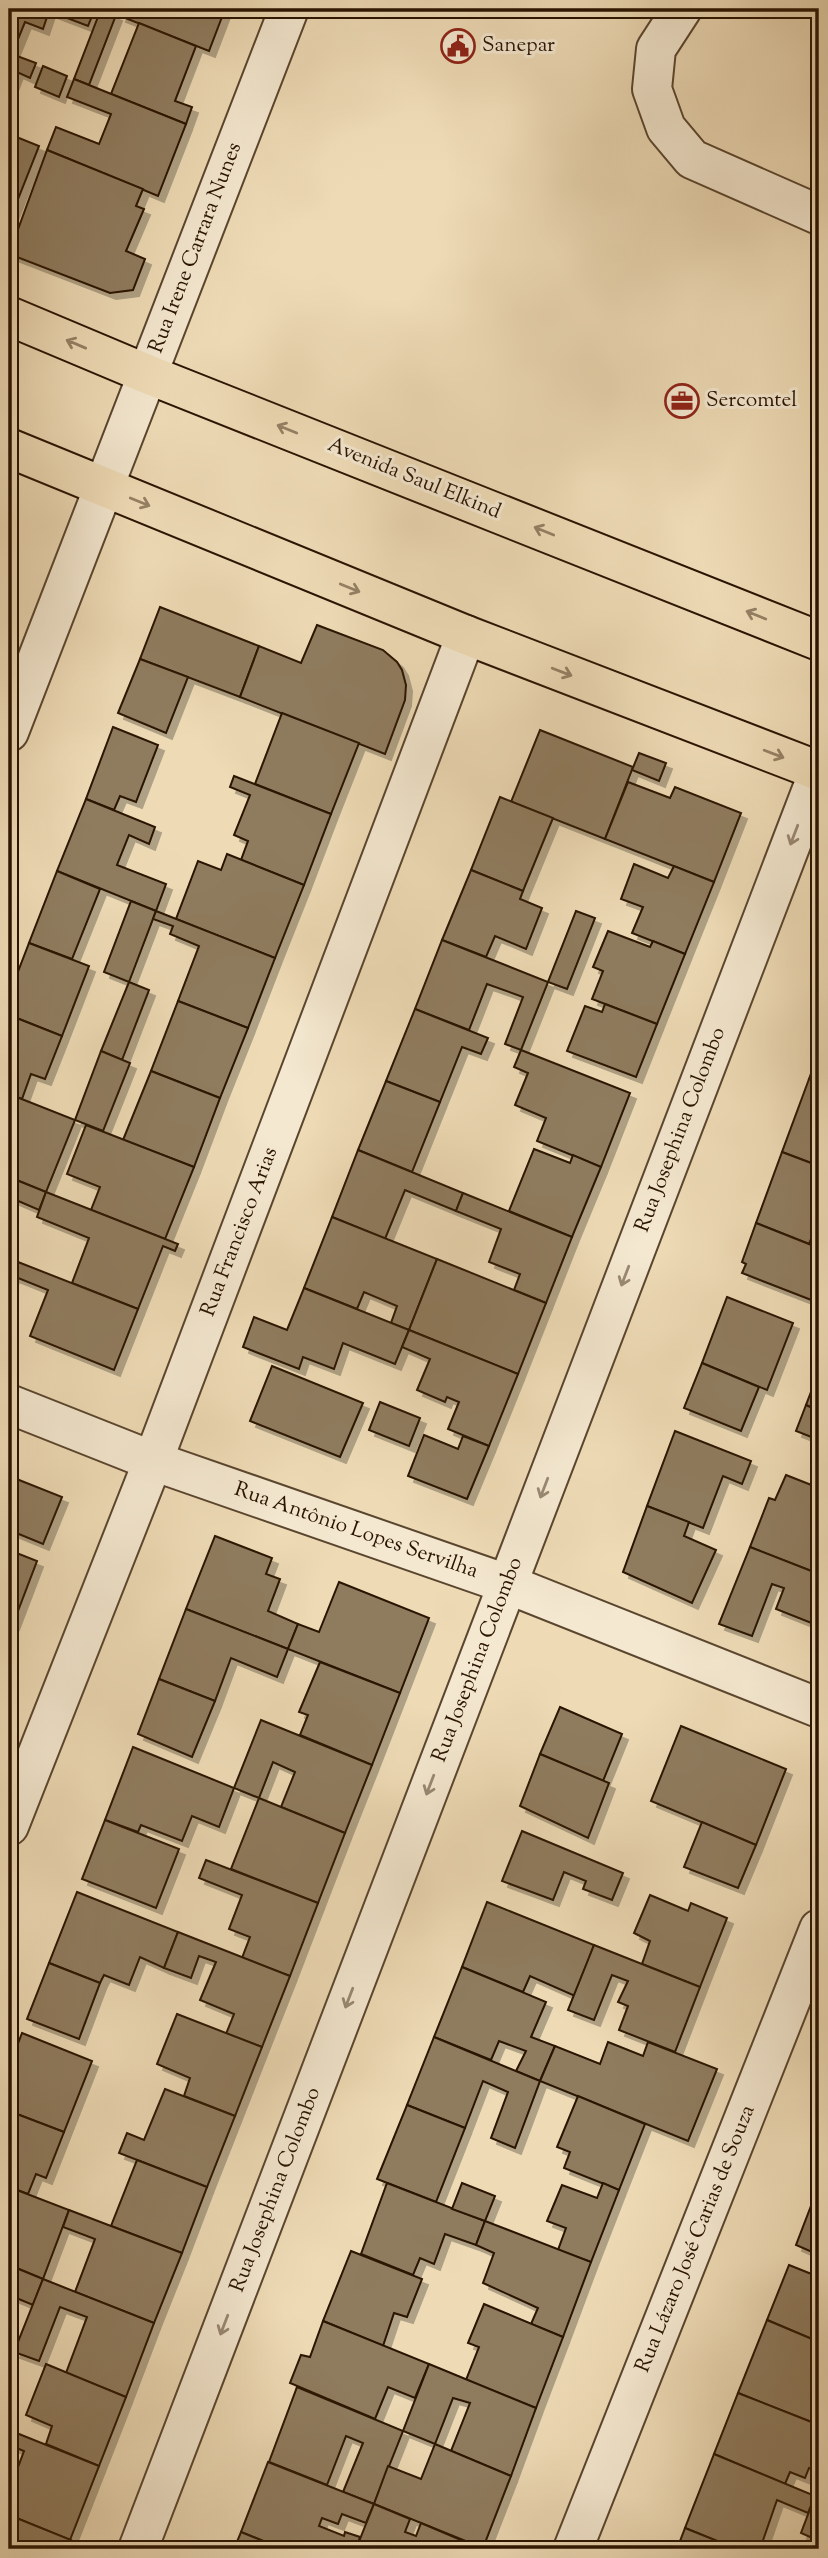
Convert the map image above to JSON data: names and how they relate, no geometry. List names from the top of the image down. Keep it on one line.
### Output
{"streets":{"main road":["Avenida Saul Elkind"],"street":["Rua Irene Carrara Nunes","Rua Josephina Colombo","Rua Francisco Arias","Rua Antônio Lopes Servilha","Rua Lázaro José Carias de Souza"]},"crossings":[["Rua Irene Carrara Nunes","Avenida Saul Elkind"],["Rua Josephina Colombo","Rua Antônio Lopes Servilha"],["Rua Francisco Arias","Rua Antônio Lopes Servilha"]],"one_way":["Rua Josephina Colombo"],"places":{"public building":["Sanepar"],"office":["Sercomtel"]}}
